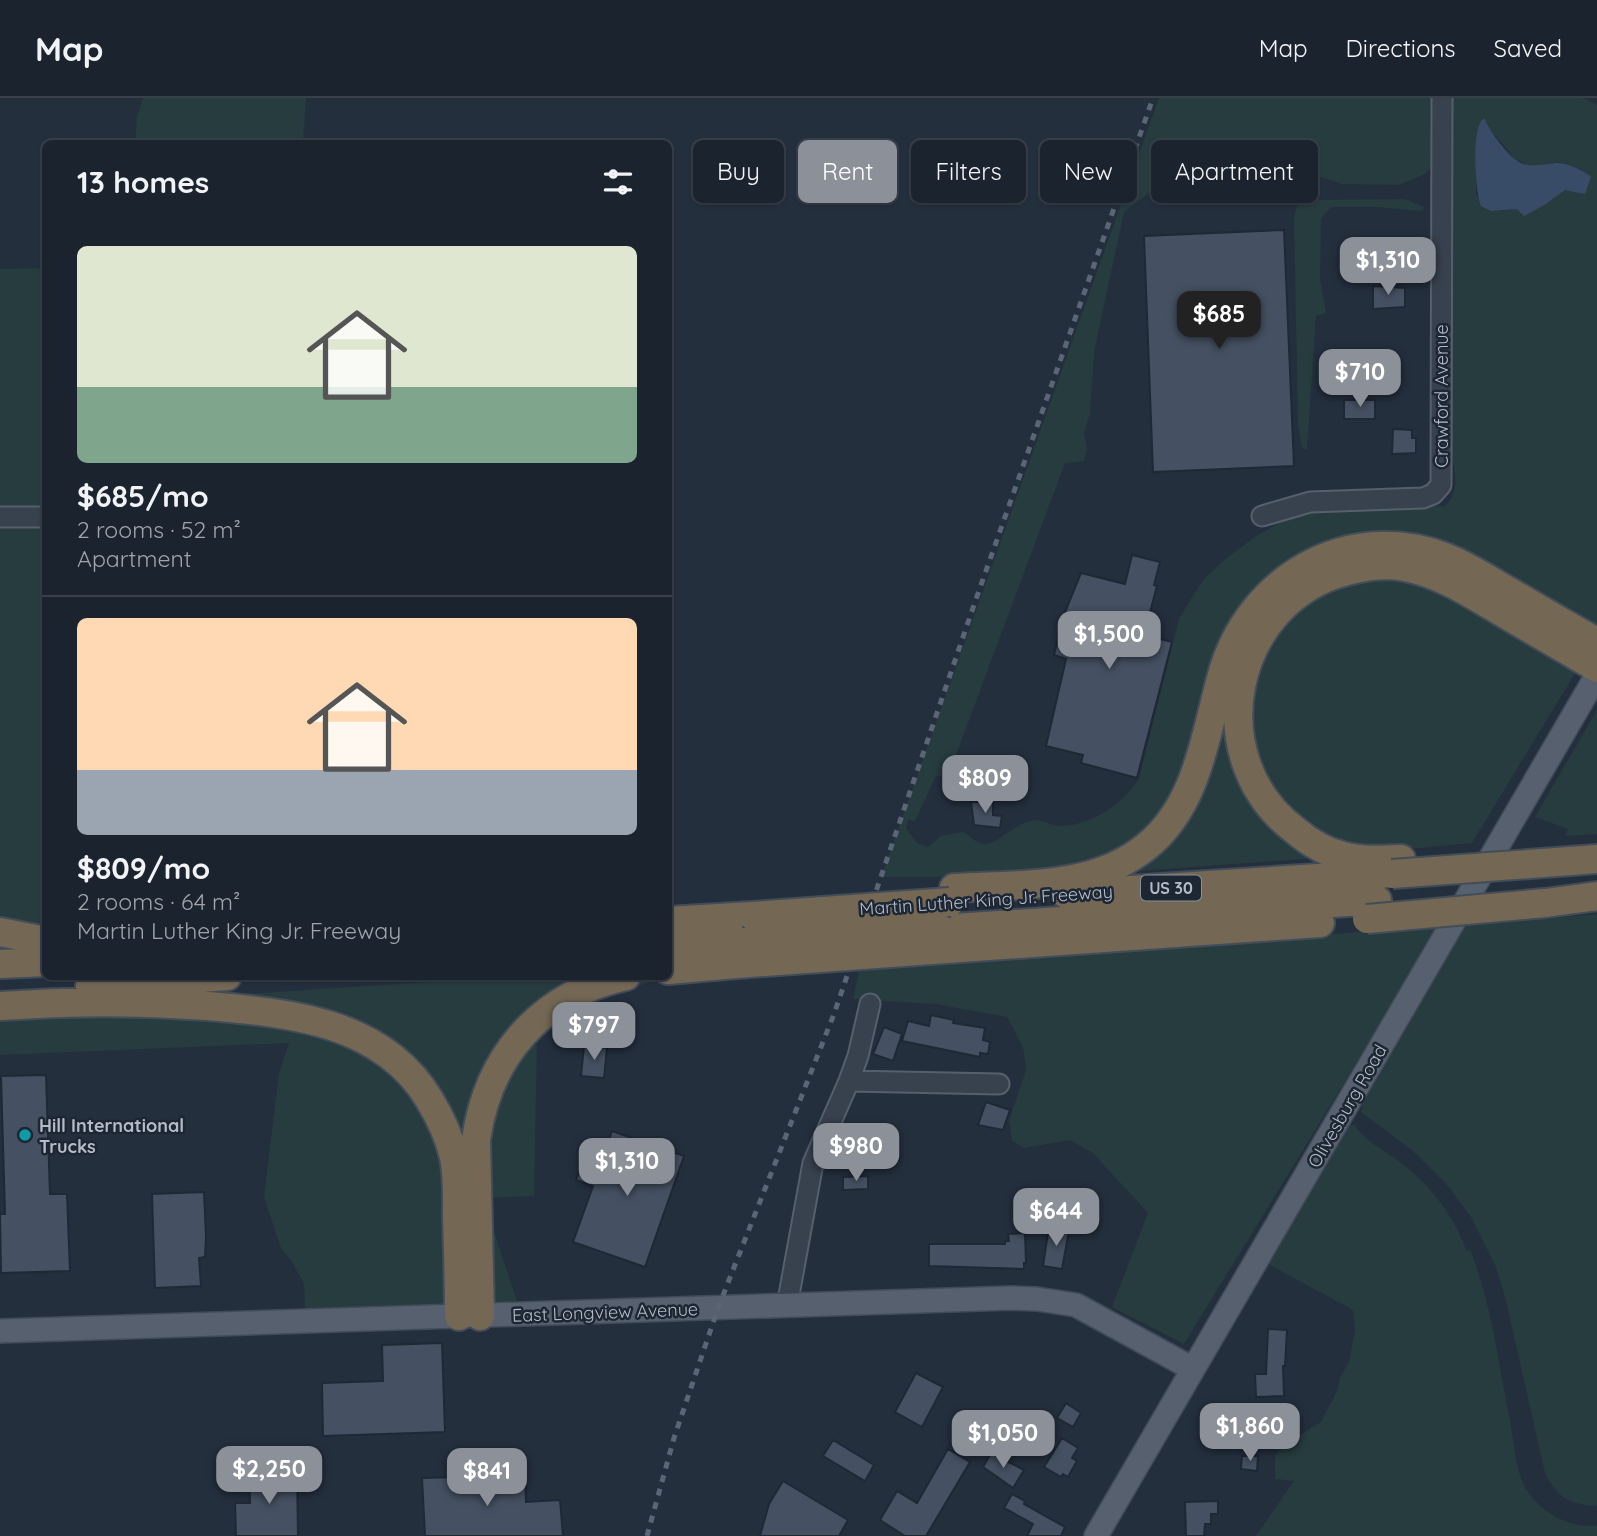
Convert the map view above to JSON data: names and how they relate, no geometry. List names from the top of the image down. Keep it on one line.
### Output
{"streets":{"highway":["US 30","Martin Luther King Jr. Freeway"],"main road":["Olivesburg Road","East Longview Avenue"],"street":["Crawford Avenue"]},"crossings":[["Olivesburg Road","East Longview Avenue"]],"places":["Hill International Trucks"],"page":{"header":"Map","nav":["Map","Directions","Saved"],"chip":["Buy","Rent","Filters","New","Apartment"],"heading":"13 homes","list":[{"name":"$685/mo","note":"2 rooms · 52 m² · Apartment"},{"name":"$809/mo","note":"2 rooms · 64 m² · Martin Luther King Jr. Freeway"}],"price":["$1,310","$685","$710","$1,500","$809","$797","$980","$1,310","$644","$1,860","$1,050","$2,250","$841"]}}
